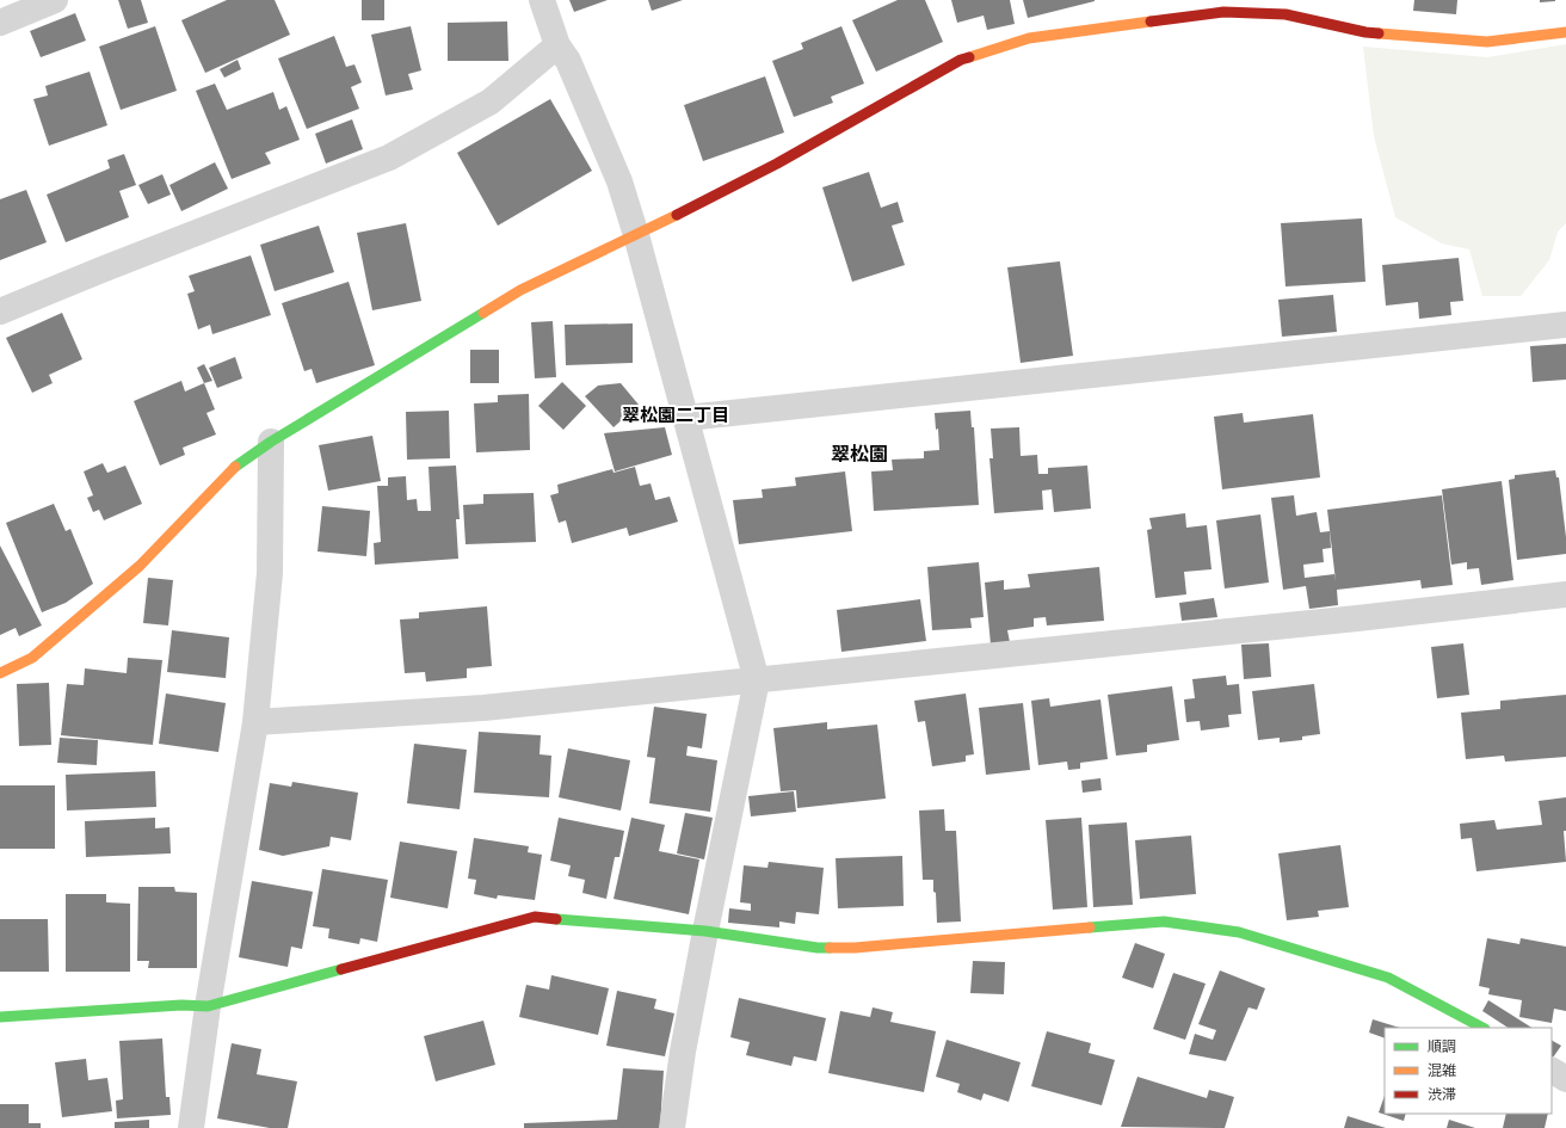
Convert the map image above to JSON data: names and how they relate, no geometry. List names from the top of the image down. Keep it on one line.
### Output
{"districts":["翠松園二丁目","翠松園"],"legend":["順調","混雑","渋滞"]}
